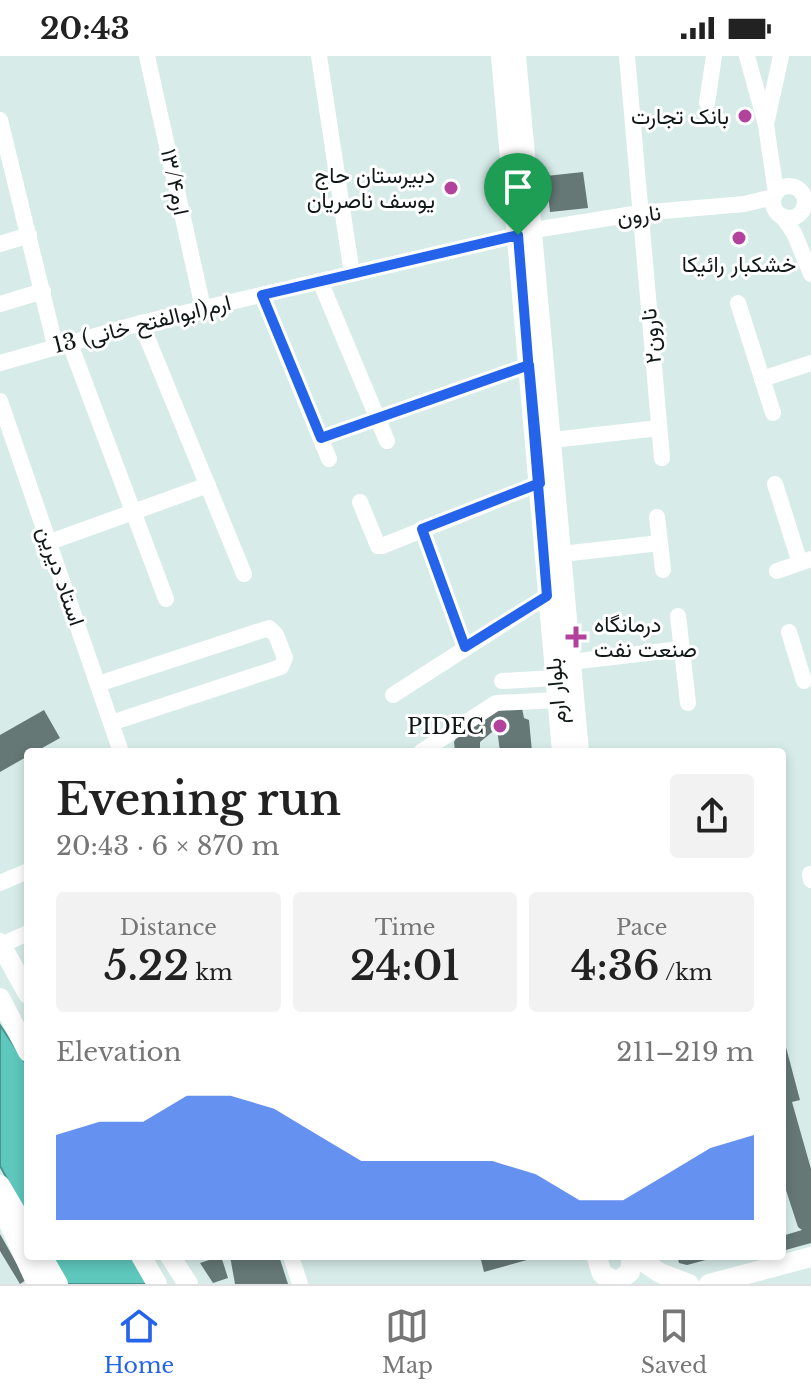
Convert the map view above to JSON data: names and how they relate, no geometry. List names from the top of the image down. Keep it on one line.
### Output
{"streets":{"main road":["بلوار ارم"],"street":["۱۳/۴ارم","نارون","13 ارم(ابوالفتح خانی)","نارون۲","استاد دیرین"]},"crossings":[["۱۳/۴ارم","13 ارم(ابوالفتح خانی)"],["نارون","13 ارم(ابوالفتح خانی)"],["نارون","نارون۲"],["نارون","بلوار ارم"],["13 ارم(ابوالفتح خانی)","بلوار ارم"]],"places":{"other":["بانک تجارت","دبیرستان حاج یوسف ناصریان","خشکبار رائیکا","PIDEC"],"health":["درمانگاه صنعت نفت"]},"page":{"status":"20:43","heading":["Evening run","20:43 · 6 × 870 m"],"stats":[["Distance","5.22 km"],["Time","24:01"],["Pace","4:36 /km"]],"chart":["Elevation","211–219 m"],"tabs":["Home","Map","Saved"]}}
